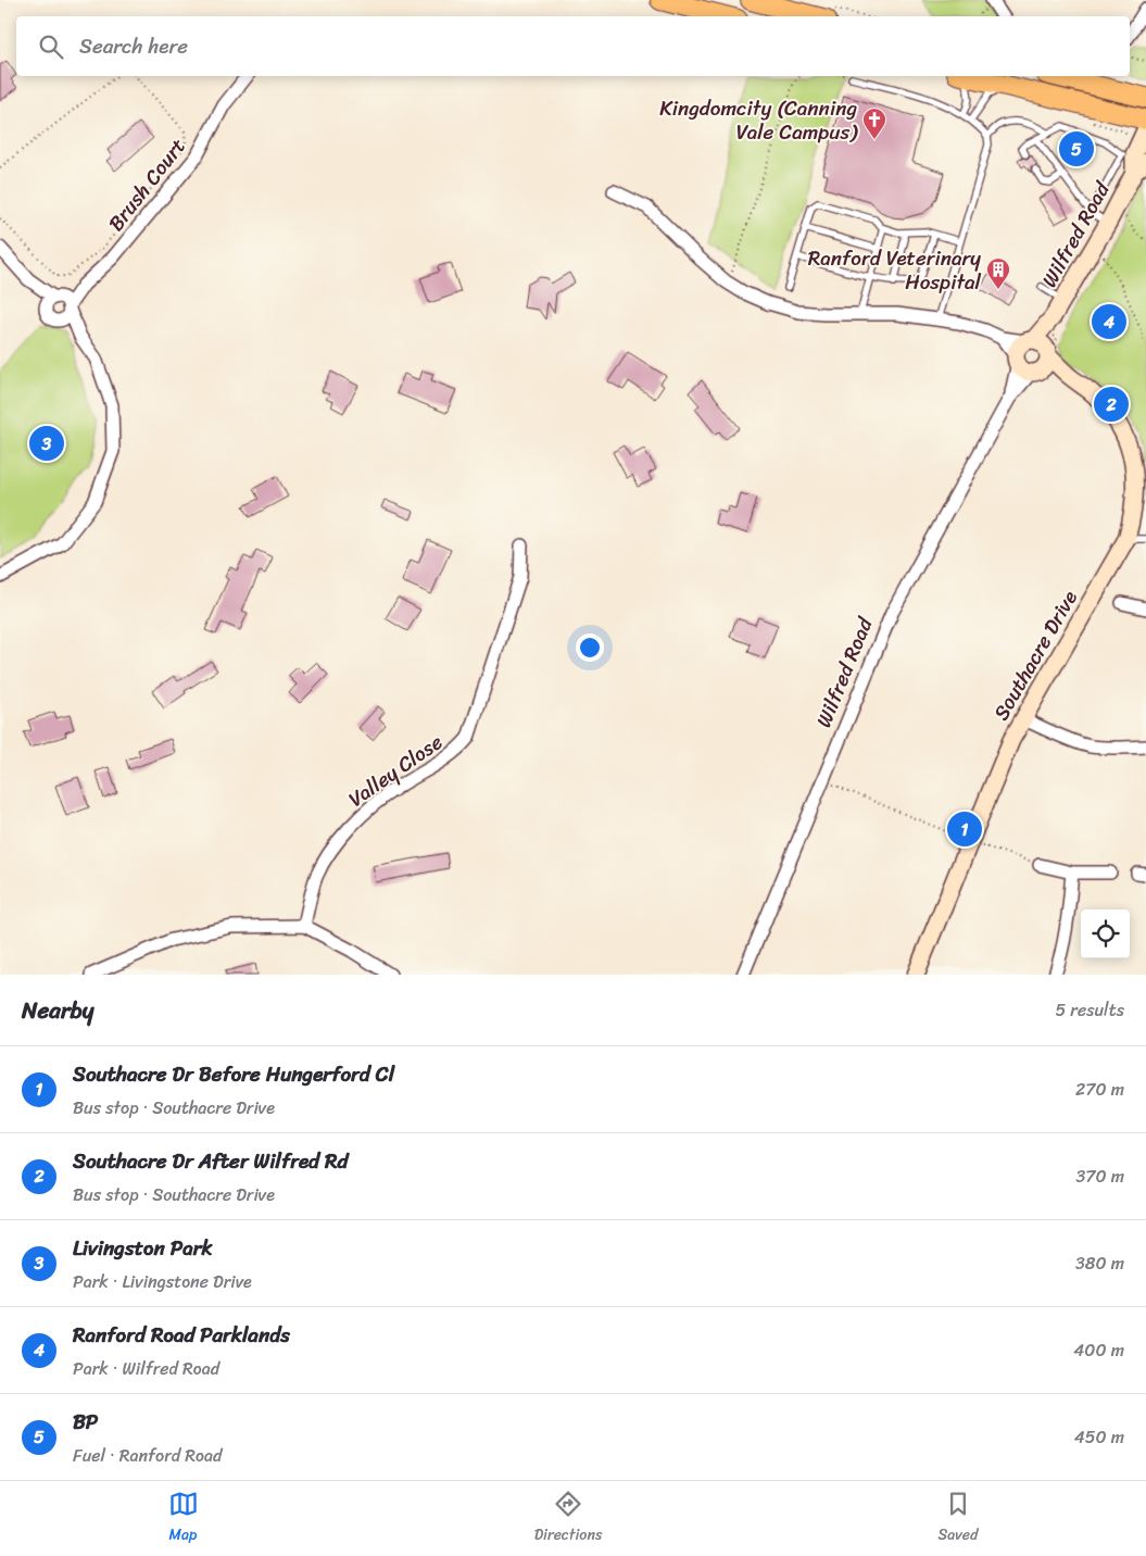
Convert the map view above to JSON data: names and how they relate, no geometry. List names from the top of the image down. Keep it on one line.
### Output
{"streets":{"street":["Brush Court","Wilfred Road","Southacre Drive","Valley Close"]},"crossings":[["Wilfred Road","Southacre Drive"]],"places":{"church":["Kingdomcity (Canning Vale Campus)"],"building":["Ranford Veterinary Hospital"]},"page":{"search":"Search here","pins":["5","4","2","3","1"],"heading":["Nearby","5 results"],"list":[{"mark":"1","name":"Southacre Dr Before Hungerford Cl","note":"Bus stop · Southacre Drive","value":"270 m"},{"mark":"2","name":"Southacre Dr After Wilfred Rd","note":"Bus stop · Southacre Drive","value":"370 m"},{"mark":"3","name":"Livingston Park","note":"Park · Livingstone Drive","value":"380 m"},{"mark":"4","name":"Ranford Road Parklands","note":"Park · Wilfred Road","value":"400 m"},{"mark":"5","name":"BP","note":"Fuel · Ranford Road","value":"450 m"}],"nav":["Map","Directions","Saved"]}}
